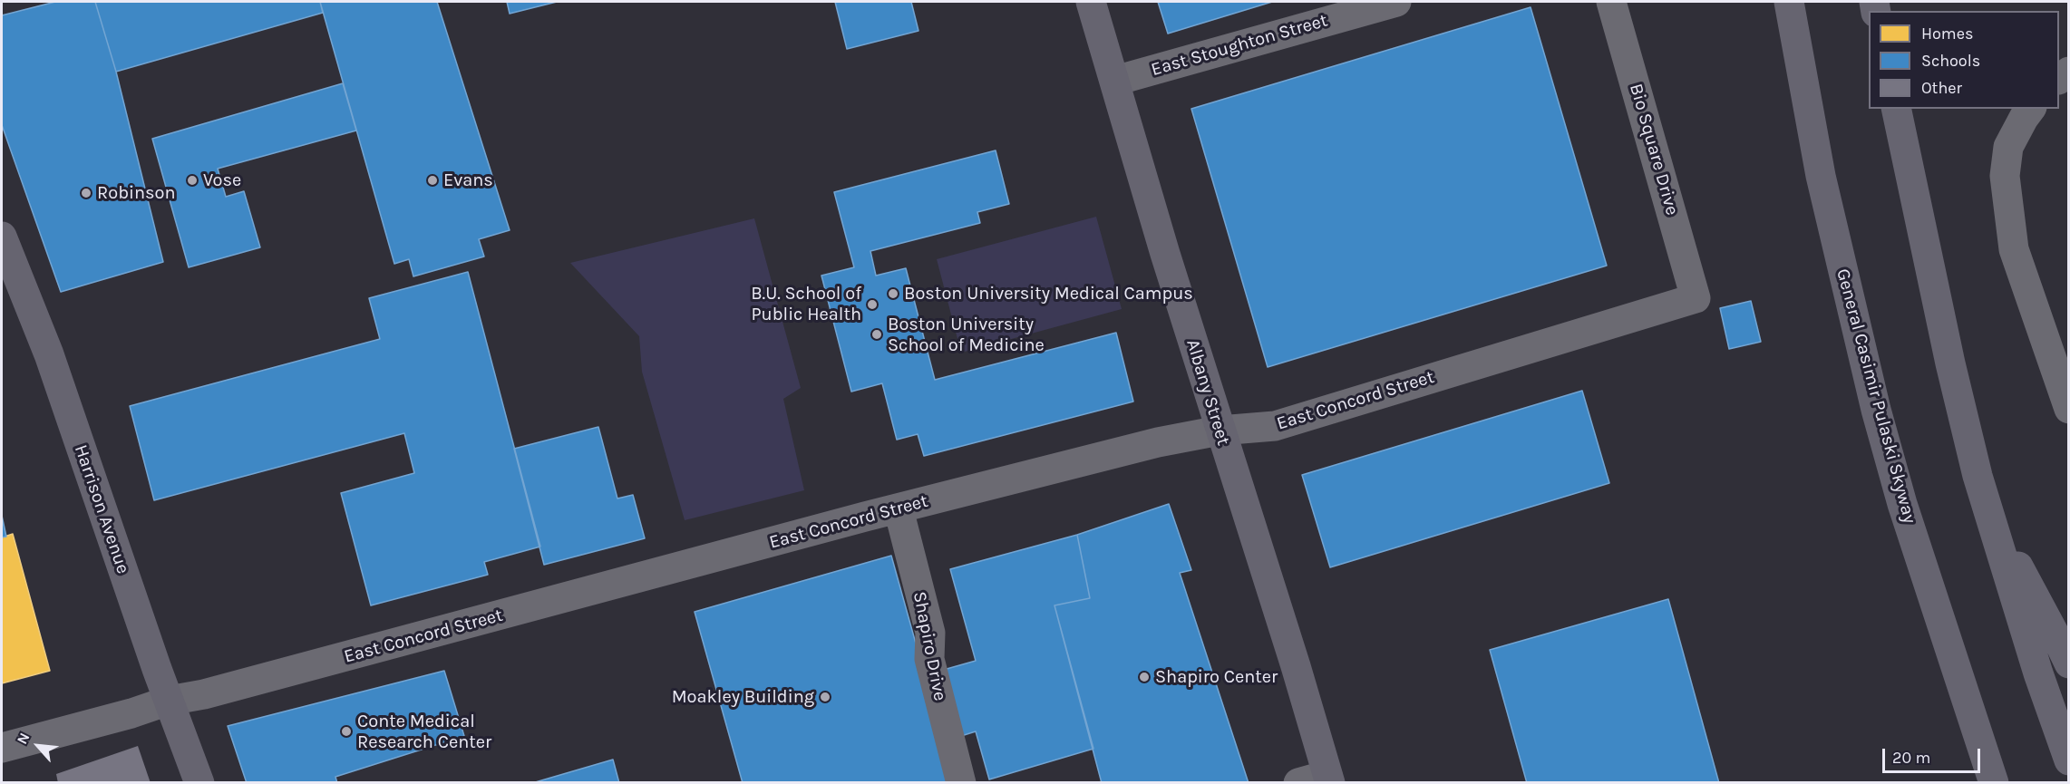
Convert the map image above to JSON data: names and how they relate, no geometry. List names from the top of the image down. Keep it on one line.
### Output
{"streets":{"main road":["Albany Street","General Casimir Pulaski Skyway","Harrison Avenue"],"street":["East Stoughton Street","Bio Square Drive","East Concord Street","Shapiro Drive"]},"crossings":[["East Stoughton Street","Albany Street"],["Bio Square Drive","East Concord Street"],["Albany Street","East Concord Street"],["East Concord Street","Harrison Avenue"],["East Concord Street","Shapiro Drive"]],"places":["Vose","Evans","Robinson","Boston University Medical Campus","B.U. School of Public Health","Boston University School of Medicine","Shapiro Center","Moakley Building","Conte Medical Research Center"],"legend":["Homes","Schools","Other"],"scale_bar":"20 m","north":"top left"}
